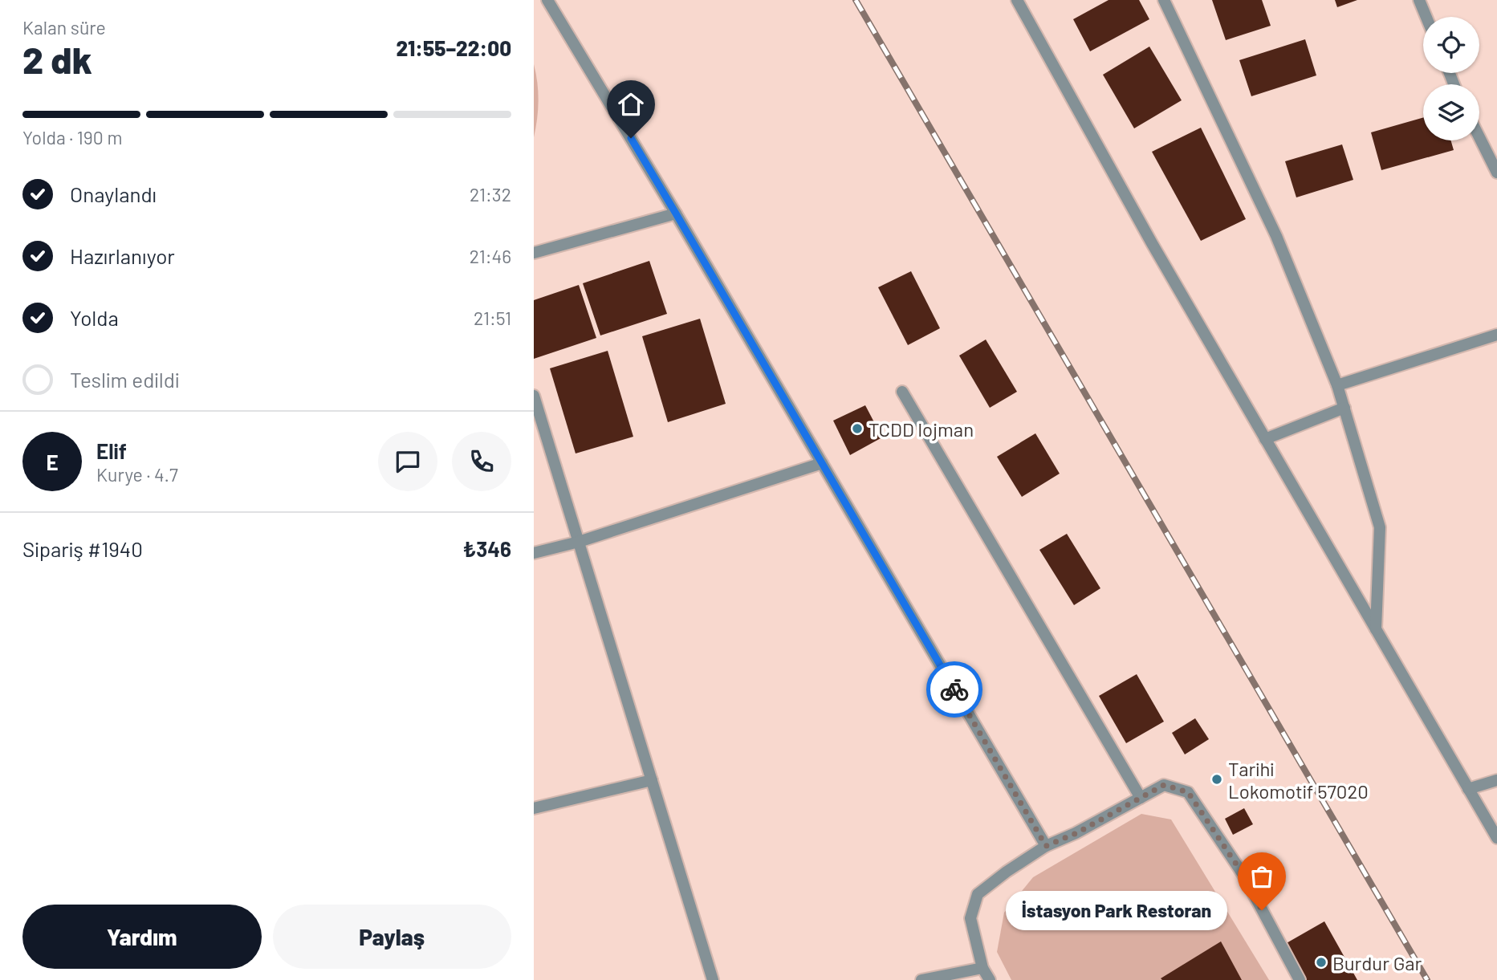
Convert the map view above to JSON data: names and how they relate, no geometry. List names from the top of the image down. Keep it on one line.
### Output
{"places":["TCDD lojman","Tarihi Lokomotif 57020","İstasyon Park Restoran","Burdur Gar"],"page":{"heading":["2 dk","Kalan süre","21:55–22:00"],"panel":["Elif","Kurye · 4.7","Sipariş #1940","₺346"],"bar":"Yolda · 190 m","list":[["Onaylandı","21:32"],["Hazırlanıyor","21:46"],["Yolda","21:51"],"Teslim edildi"],"round":"E","bubble":"İstasyon Park Restoran","buttons":["Yardım","Paylaş"]}}
